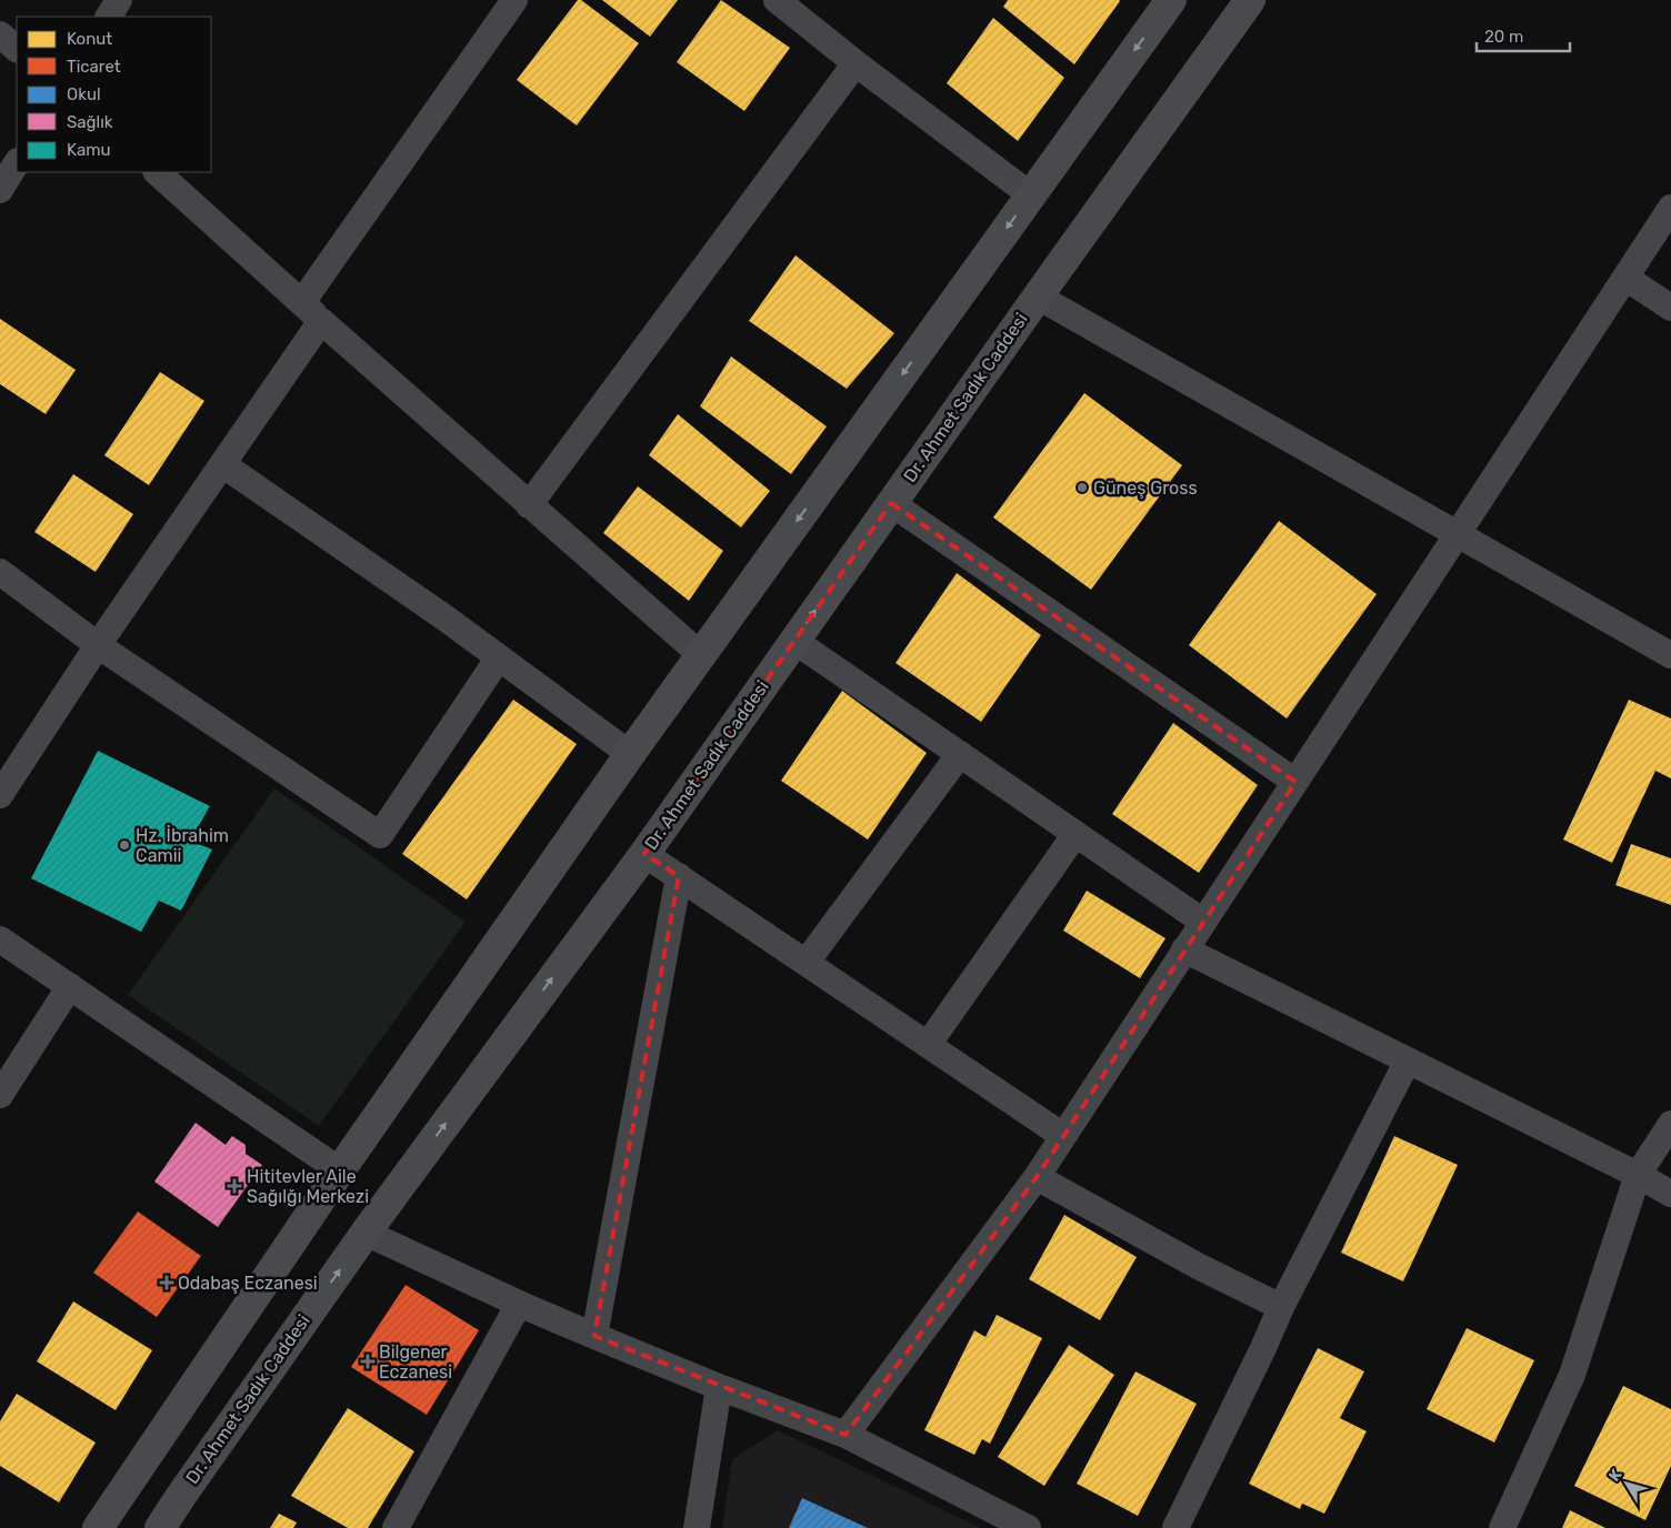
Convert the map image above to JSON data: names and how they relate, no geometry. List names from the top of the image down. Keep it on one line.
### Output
{"streets":{"street":["Dr. Ahmet Sadık Caddesi"]},"places":{"other":["Güneş Gross","Hz. İbrahim Camii"],"health":["Hititevler Aile Sağılğı Merkezi","Odabaş Eczanesi","Bilgener Eczanesi"]},"legend":["Konut","Ticaret","Okul","Sağlık","Kamu"],"scale_bar":"20 m","north":"top left"}
